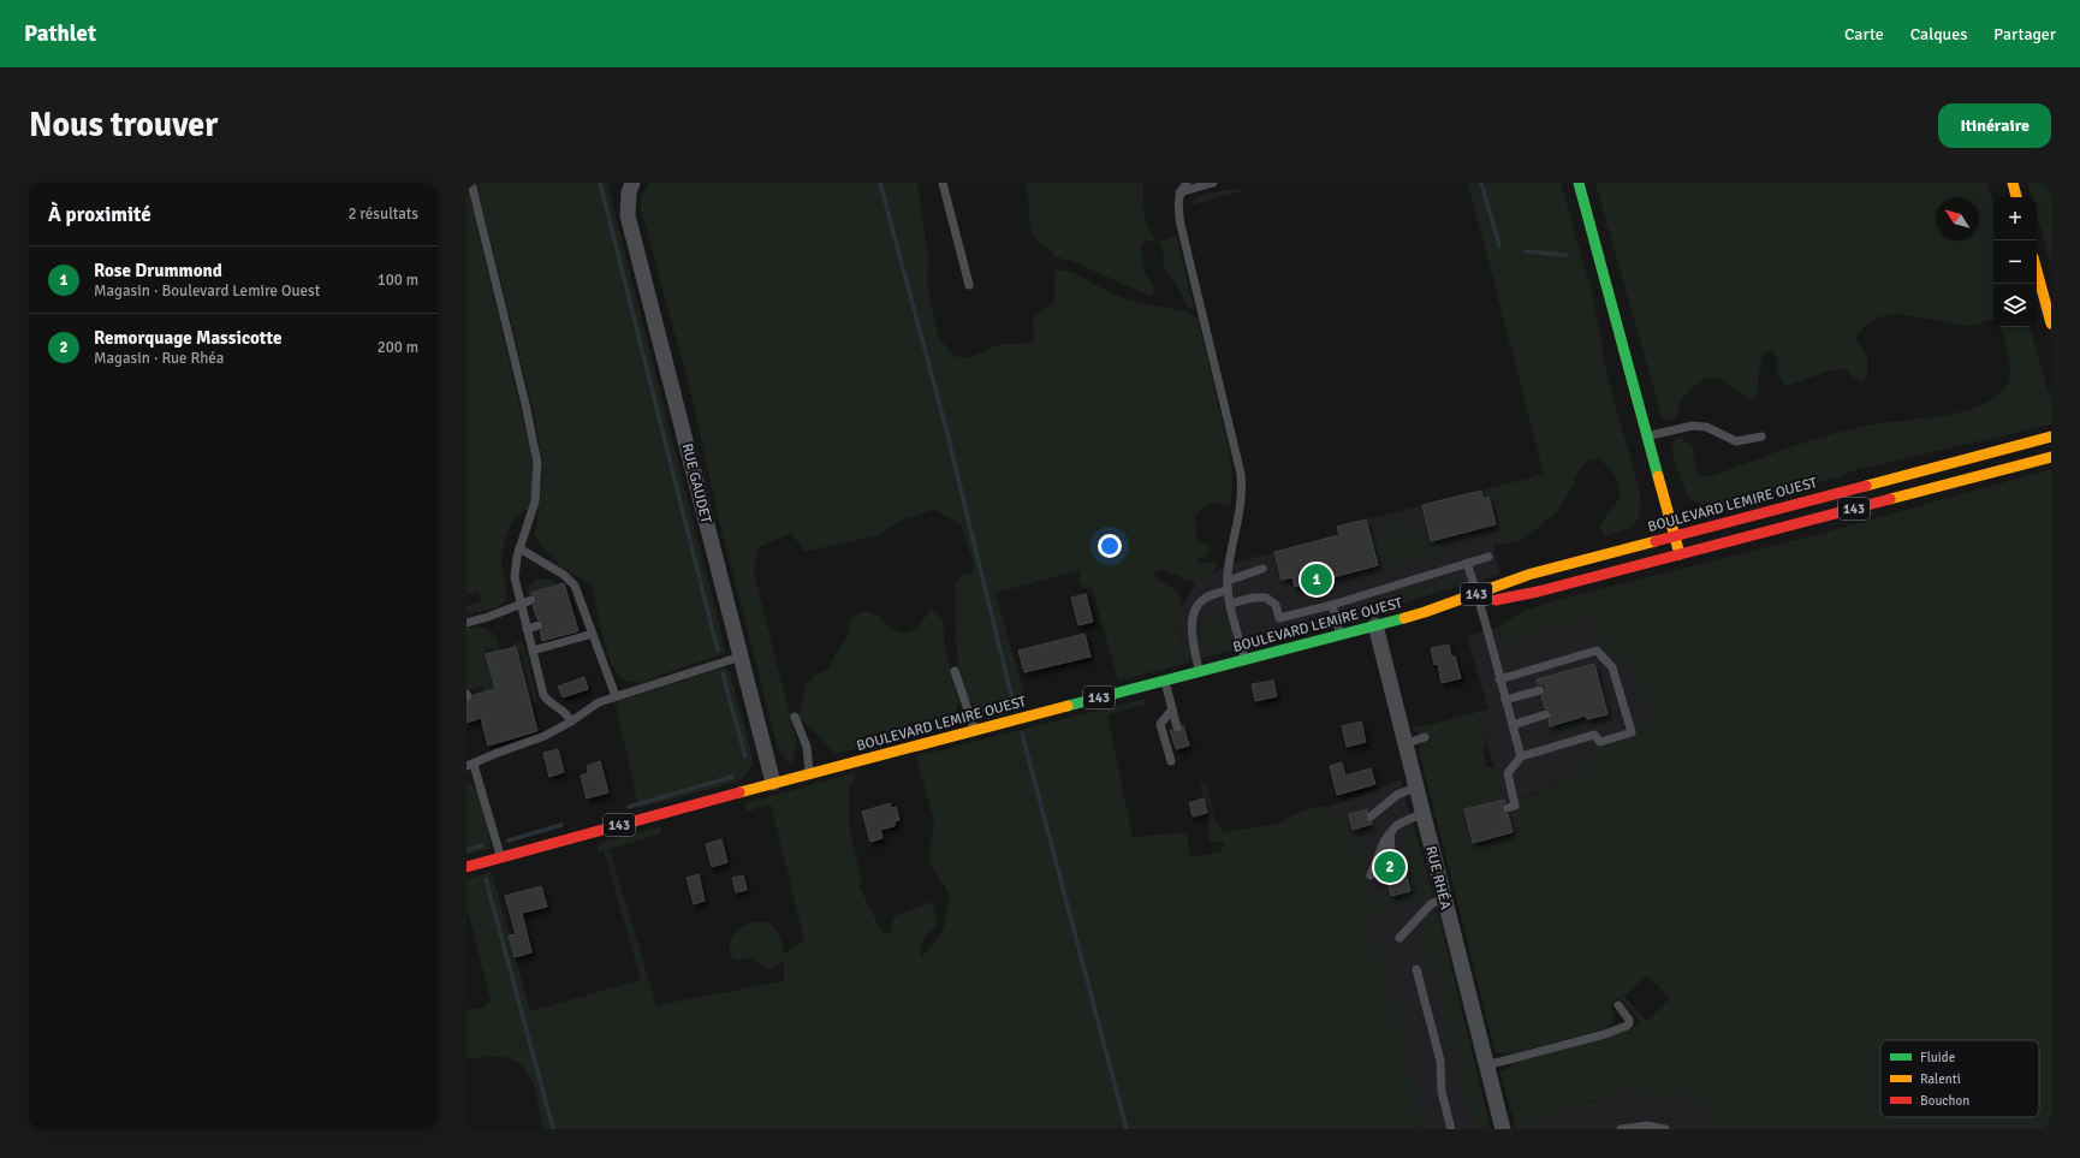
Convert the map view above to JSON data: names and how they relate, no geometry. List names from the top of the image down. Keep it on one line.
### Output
{"streets":{"main road":["BOULEVARD LEMIRE OUEST","143"],"street":["RUE GAUDET","RUE RHÉA"]},"crossings":[["RUE GAUDET","BOULEVARD LEMIRE OUEST"],["BOULEVARD LEMIRE OUEST","RUE RHÉA"]],"legend":["Fluide","Ralenti","Bouchon"],"north":"top left","page":{"header":"Pathlet","nav":["Carte","Calques","Partager"],"buttons":"Itinéraire","title":"Nous trouver","heading":["À proximité","2 résultats"],"map_buttons":["+","−"],"list":[{"mark":"1","name":"Rose Drummond","note":"Magasin · Boulevard Lemire Ouest","value":"100 m"},{"mark":"2","name":"Remorquage Massicotte","note":"Magasin · Rue Rhéa","value":"200 m"}],"pins":["1","2"]}}
